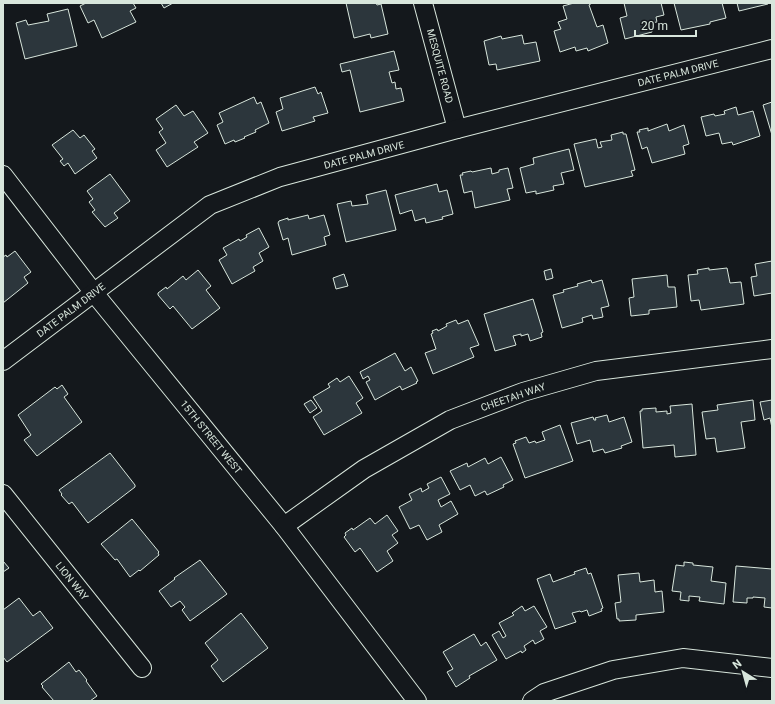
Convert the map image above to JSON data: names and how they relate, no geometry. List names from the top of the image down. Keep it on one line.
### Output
{"streets":{"street":["MESQUITE ROAD","DATE PALM DRIVE","CHEETAH WAY","15TH STREET WEST","LION WAY"]},"crossings":[["MESQUITE ROAD","DATE PALM DRIVE"],["DATE PALM DRIVE","15TH STREET WEST"],["CHEETAH WAY","15TH STREET WEST"]],"scale_bar":"20 m","north":"top left"}
